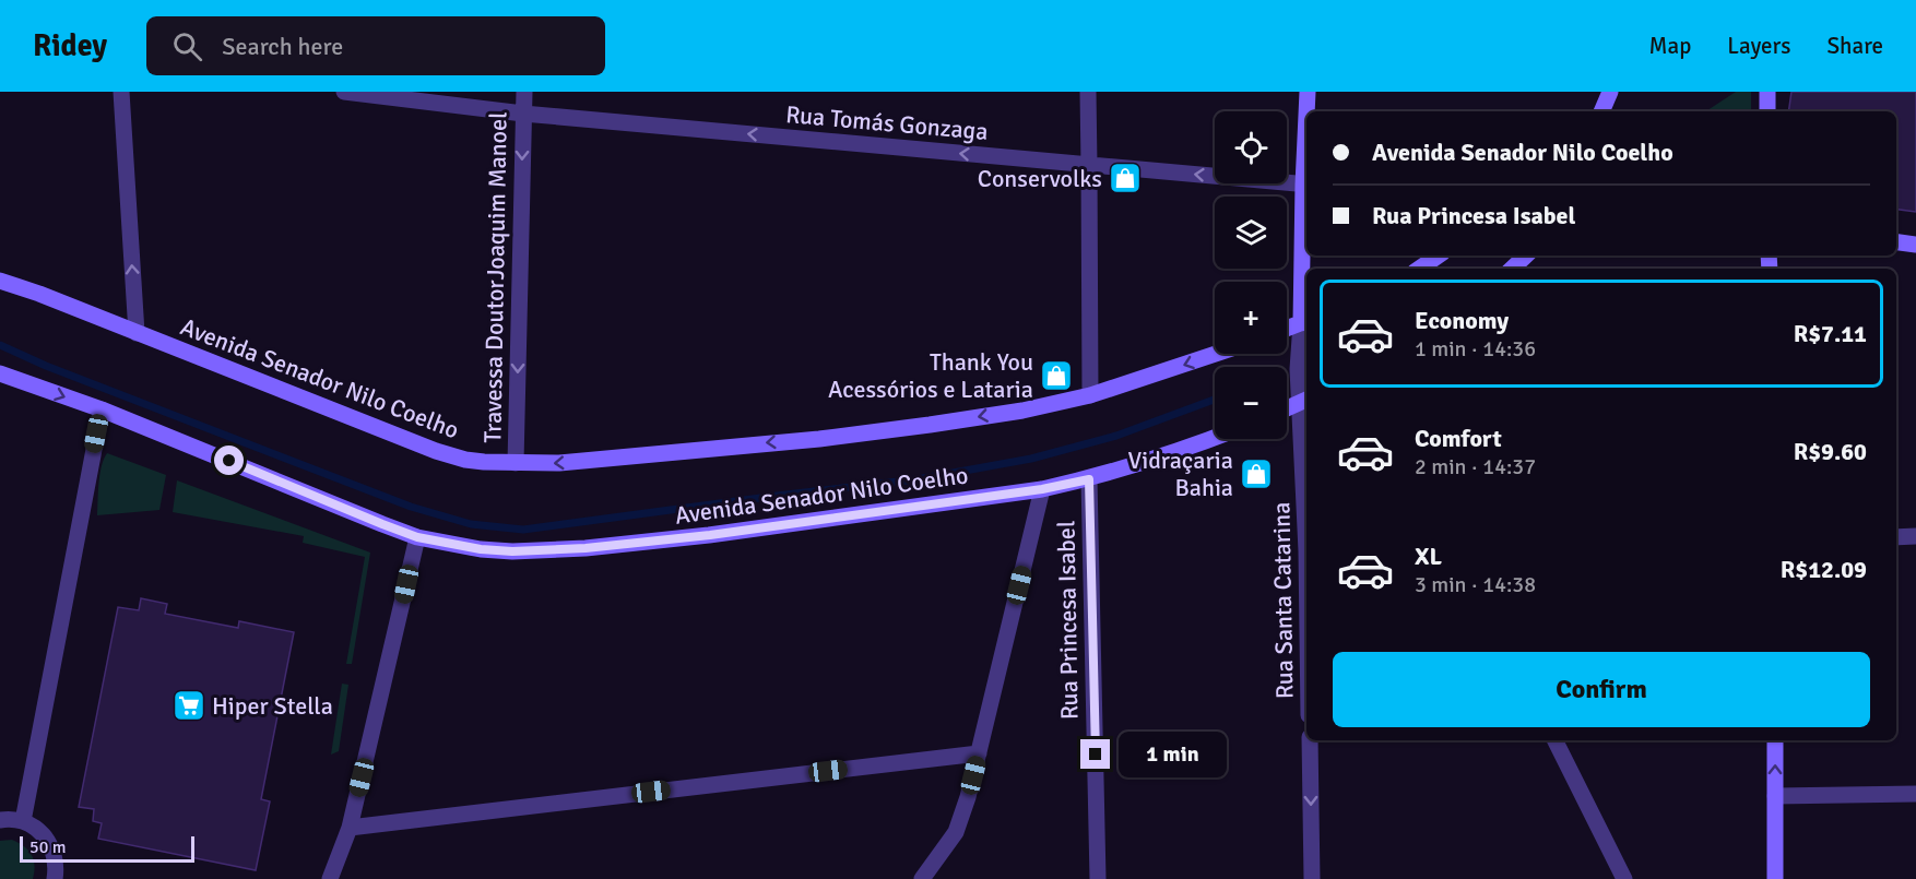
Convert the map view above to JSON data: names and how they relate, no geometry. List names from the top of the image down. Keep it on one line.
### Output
{"streets":{"main road":["Avenida Senador Nilo Coelho","Rua Santa Catarina"],"street":["Rua Tomás Gonzaga","Travessa DoutorJoaquim Manoel","Rua Princesa Isabel"]},"crossings":[["Rua Tomás Gonzaga","Travessa DoutorJoaquim Manoel"],["Rua Tomás Gonzaga","Rua Santa Catarina"],["Travessa DoutorJoaquim Manoel","Avenida Senador Nilo Coelho"],["Avenida Senador Nilo Coelho","Rua Princesa Isabel"]],"one_way":["Rua Tomás Gonzaga","Travessa DoutorJoaquim Manoel"],"places":{"shop":["Conservolks","Thank You Acessórios e Lataria","Vidraçaria Bahia"],"supermarket":["Hiper Stella"]},"scale_bar":"50 m","page":{"header":"Ridey","search":"Search here","nav":["Map","Layers","Share"],"map_buttons":["+","−"],"banner":["Avenida Senador Nilo Coelho","Rua Princesa Isabel"],"list":[{"name":"Economy","note":"1 min · 14:36","value":"R$7.11"},{"name":"Comfort","note":"2 min · 14:37","value":"R$9.60"},{"name":"XL","note":"3 min · 14:38","value":"R$12.09"}],"buttons":"Confirm","bubble":"1 min","scale":"50 m"}}
